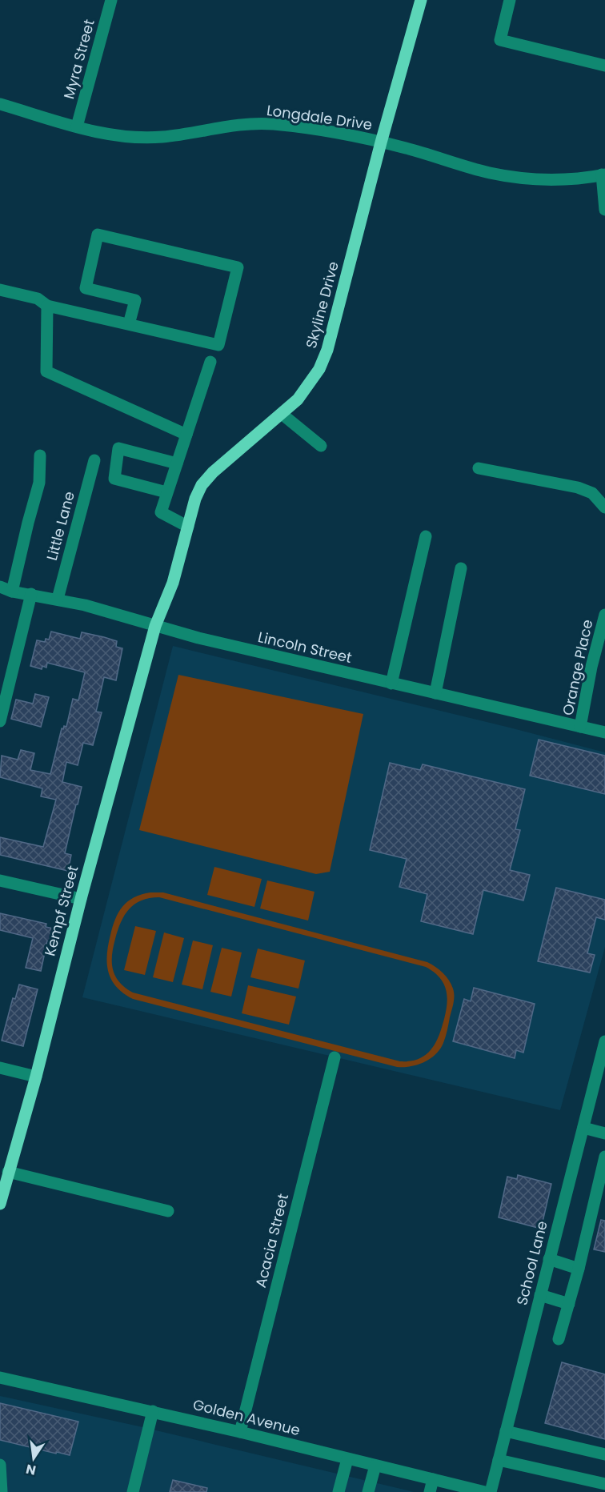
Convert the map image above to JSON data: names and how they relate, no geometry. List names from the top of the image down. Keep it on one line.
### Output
{"streets":{"main road":["Skyline Drive","Kempf Street"],"street":["Myra Street","Longdale Drive","Little Lane","Lincoln Street","Orange Place","Acacia Street","School Lane","Golden Avenue"]},"crossings":[["Myra Street","Longdale Drive"],["Longdale Drive","Skyline Drive"],["Skyline Drive","Lincoln Street"],["Skyline Drive","Kempf Street"],["Little Lane","Lincoln Street"],["Lincoln Street","Orange Place"],["Lincoln Street","Kempf Street"],["Acacia Street","Golden Avenue"]],"north":"bottom"}
